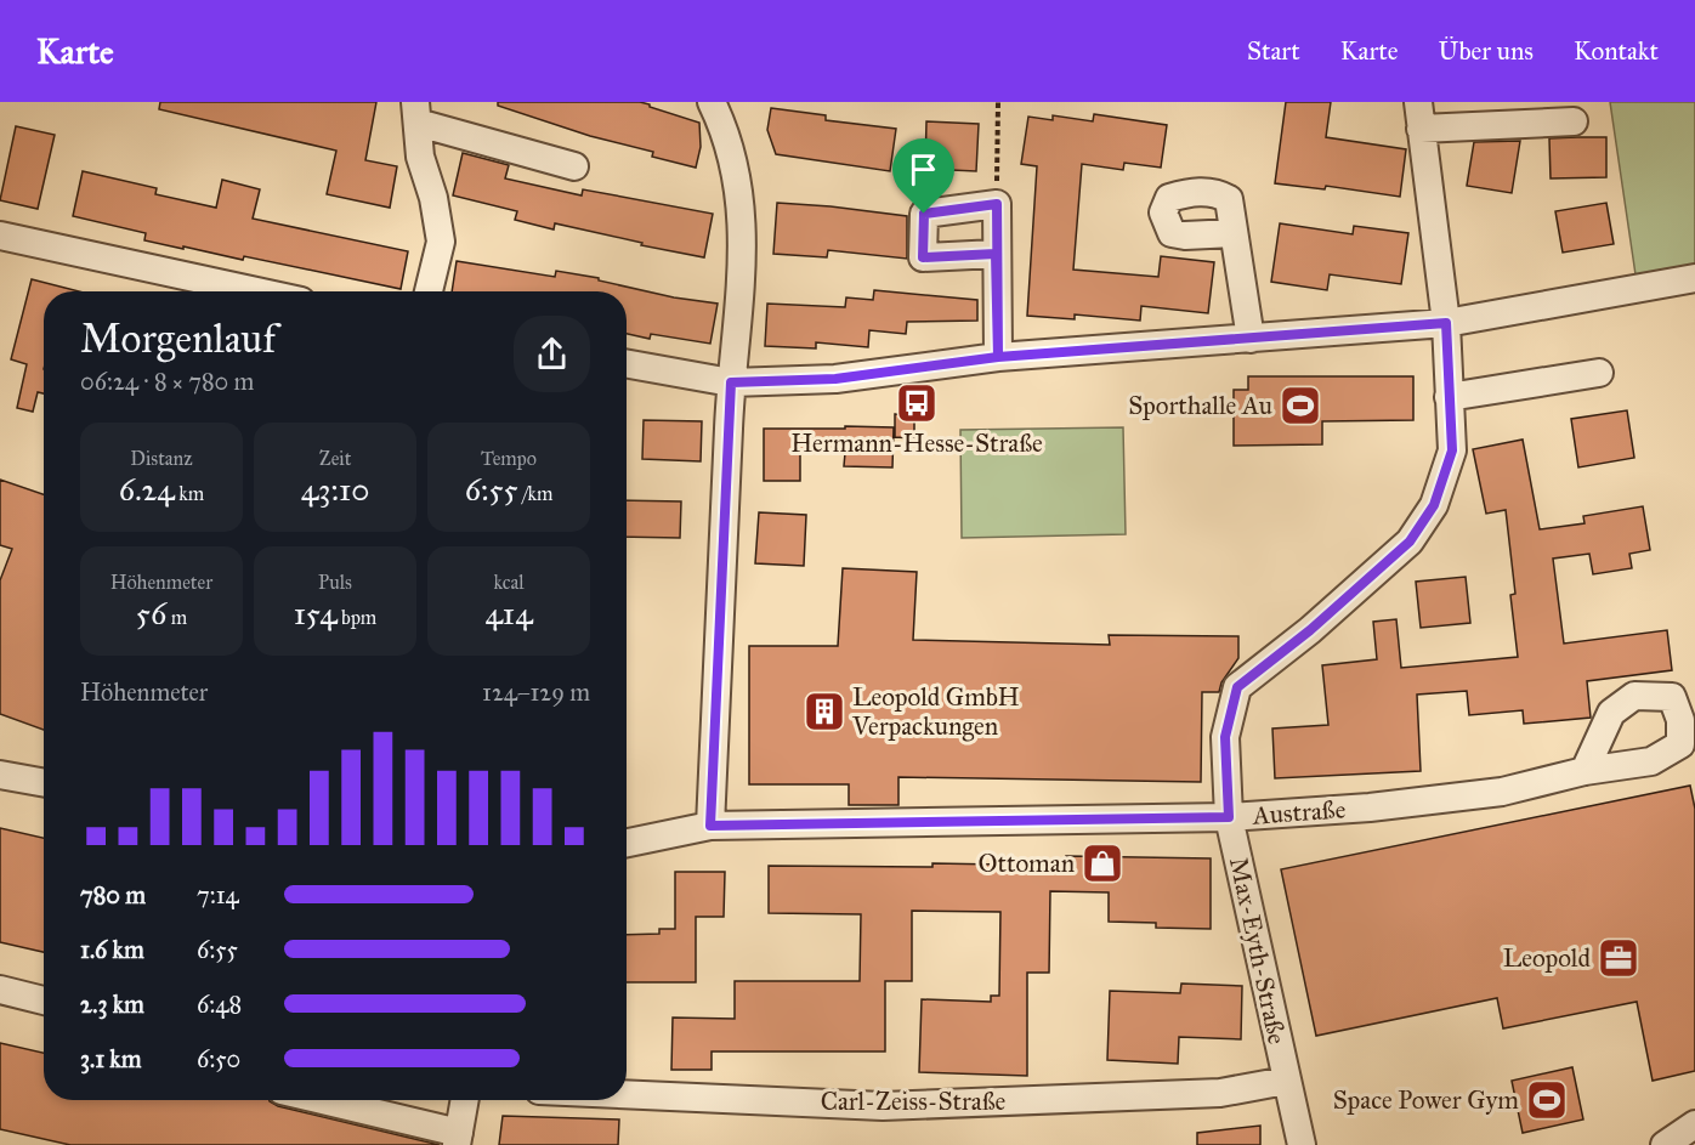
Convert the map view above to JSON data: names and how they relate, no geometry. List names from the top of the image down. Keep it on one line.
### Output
{"streets":{"street":["Austraße","Max-Eyth-Straße","Carl-Zeiss-Straße"]},"crossings":[["Austraße","Max-Eyth-Straße"],["Max-Eyth-Straße","Carl-Zeiss-Straße"]],"places":{"bus stop":["Hermann-Hesse-Straße"],"sports":["Sporthalle Au","Space Power Gym"],"building":["Leopold GmbH Verpackungen"],"shop":["Ottoman"],"office":["Leopold"]},"page":{"header":"Karte","nav":["Start","Karte","Über uns","Kontakt"],"heading":["Morgenlauf","06:24 · 8 × 780 m"],"stats":[["Distanz","6.24 km"],["Zeit","43:10"],["Tempo","6:55 /km"],["Höhenmeter","56 m"],["Puls","154 bpm"],["kcal","414"]],"chart":["Höhenmeter","124–129 m"],"list":[{"name":"780 m","note":"7:14"},{"name":"1.6 km","note":"6:55"},{"name":"2.3 km","note":"6:48"},{"name":"3.1 km","note":"6:50"}]}}
